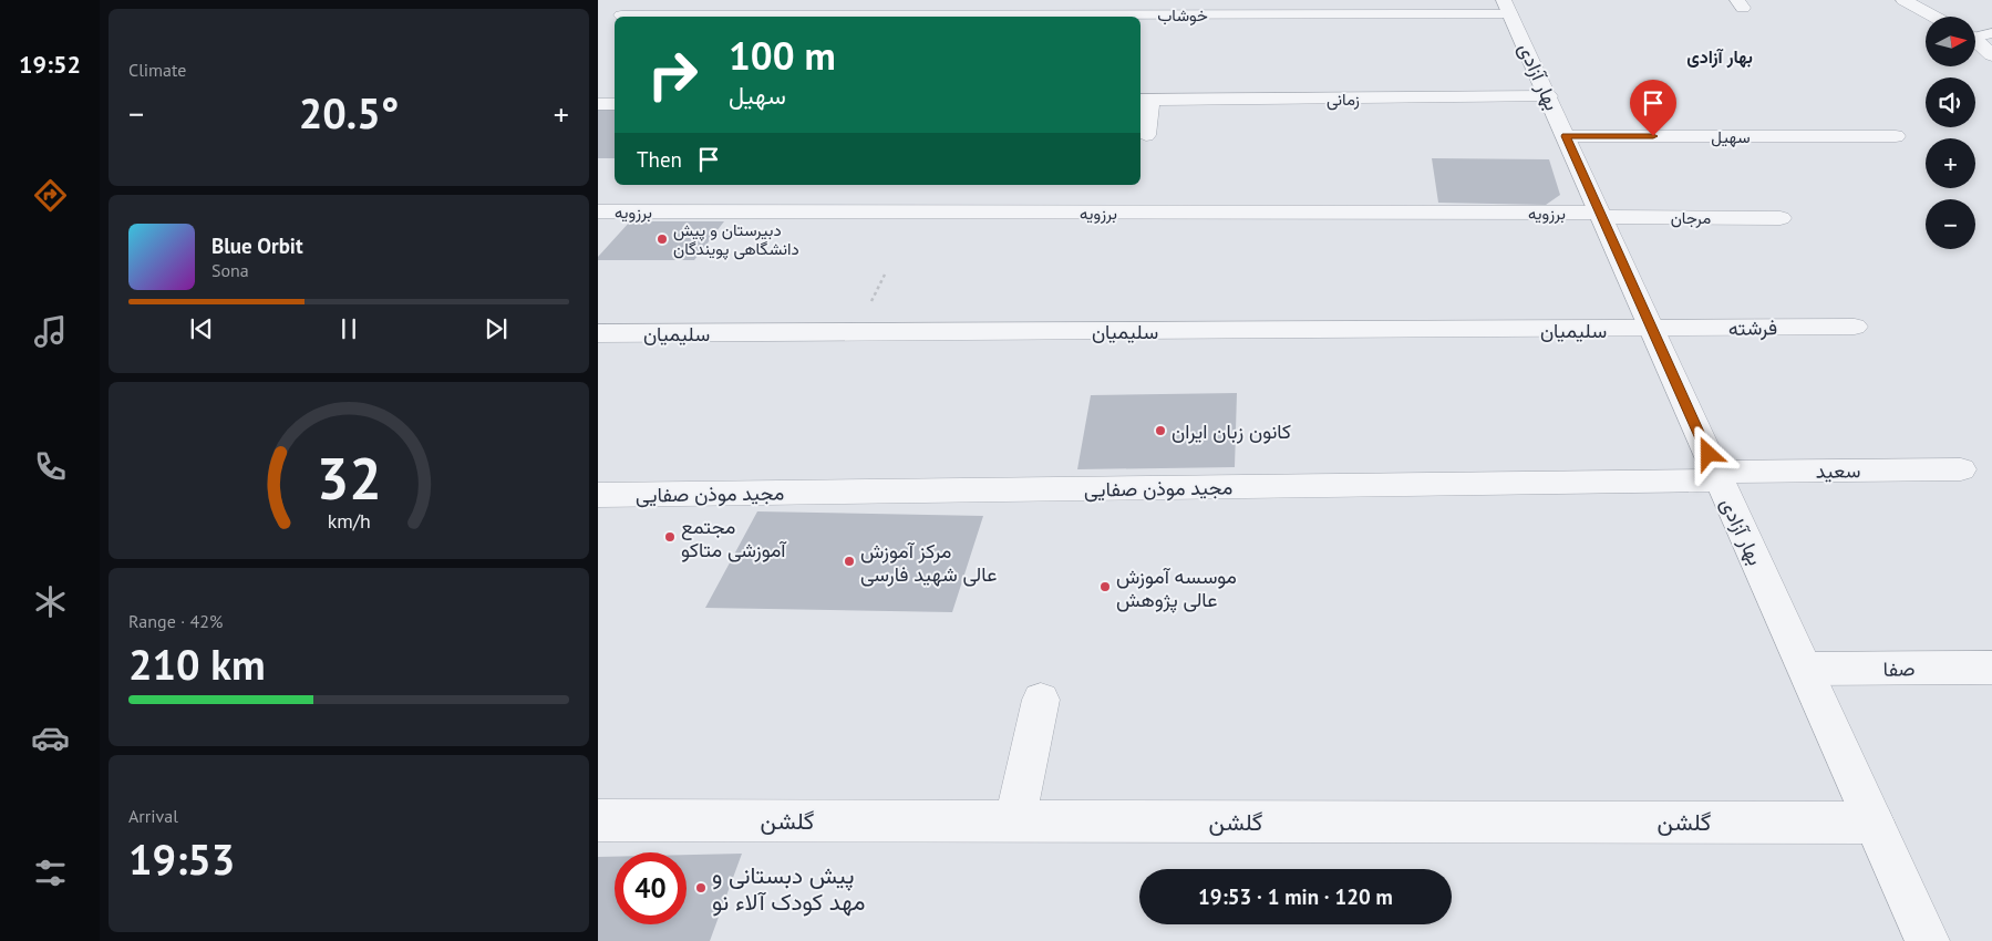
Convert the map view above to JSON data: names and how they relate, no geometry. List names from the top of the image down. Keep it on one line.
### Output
{"streets":{"street":["خوشاب","بهار آزادی","زمانی","سهیل","برزویه","مرجان","فرشته","سلیمیان","سعید","مجید موذن صفایی","صفا","گلشن"]},"crossings":[["خوشاب","بهار آزادی"],["بهار آزادی","زمانی"],["بهار آزادی","سهیل"],["بهار آزادی","برزویه"],["بهار آزادی","مرجان"],["بهار آزادی","فرشته"],["بهار آزادی","سلیمیان"],["بهار آزادی","سعید"],["بهار آزادی","مجید موذن صفایی"],["بهار آزادی","صفا"],["بهار آزادی","گلشن"],["برزویه","مرجان"],["فرشته","سلیمیان"],["سعید","مجید موذن صفایی"]],"districts":["بهار آزادی"],"places":["دبیرستان و پیش دانشگاهی پویندگان","کانون زبان ایران","مجتمع آموزشی متاکو","مرکز آموزش عالی شهید فارسی","موسسه آموزش عالی پژوهش","پیش دبستانی و مهد کودک آلاء نو"],"north":"right","page":{"tabs":"19:52","tile":["Climate",["Range · 42%","210 km"],["Arrival","19:53"]],"map_buttons":["+","−"],"turn":["100 m","سهیل"],"heat":["−","20.5°","+"],"then":"Then","song":["Blue Orbit","Sona"],"limit":"40","trip":"19:53 · 1 min · 120 m","gauge":["32","km/h"]}}
